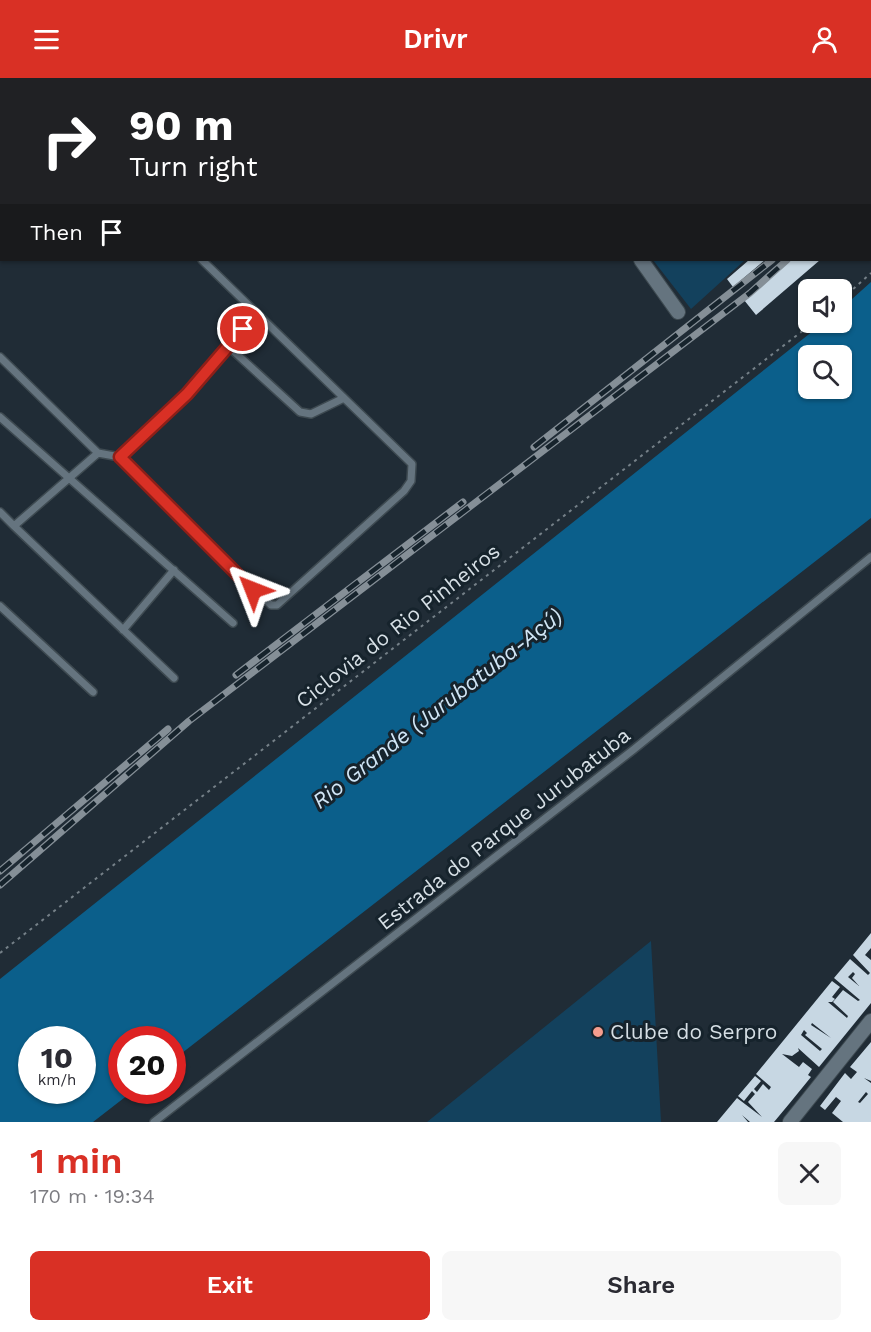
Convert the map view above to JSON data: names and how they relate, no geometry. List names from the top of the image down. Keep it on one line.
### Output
{"streets":{"lane":["Estrada do Parque Jurubatuba"],"path":["Ciclovia do Rio Pinheiros"]},"water":["Rio Grande (Jurubatuba-Açú)"],"places":["Clube do Serpro"],"page":{"header":"Drivr","turn":["90 m","Turn right"],"then":"Then","speed":"10 km/h","limit":"20","heading":["1 min","170 m · 19:34"],"buttons":["Exit","Share"]}}
